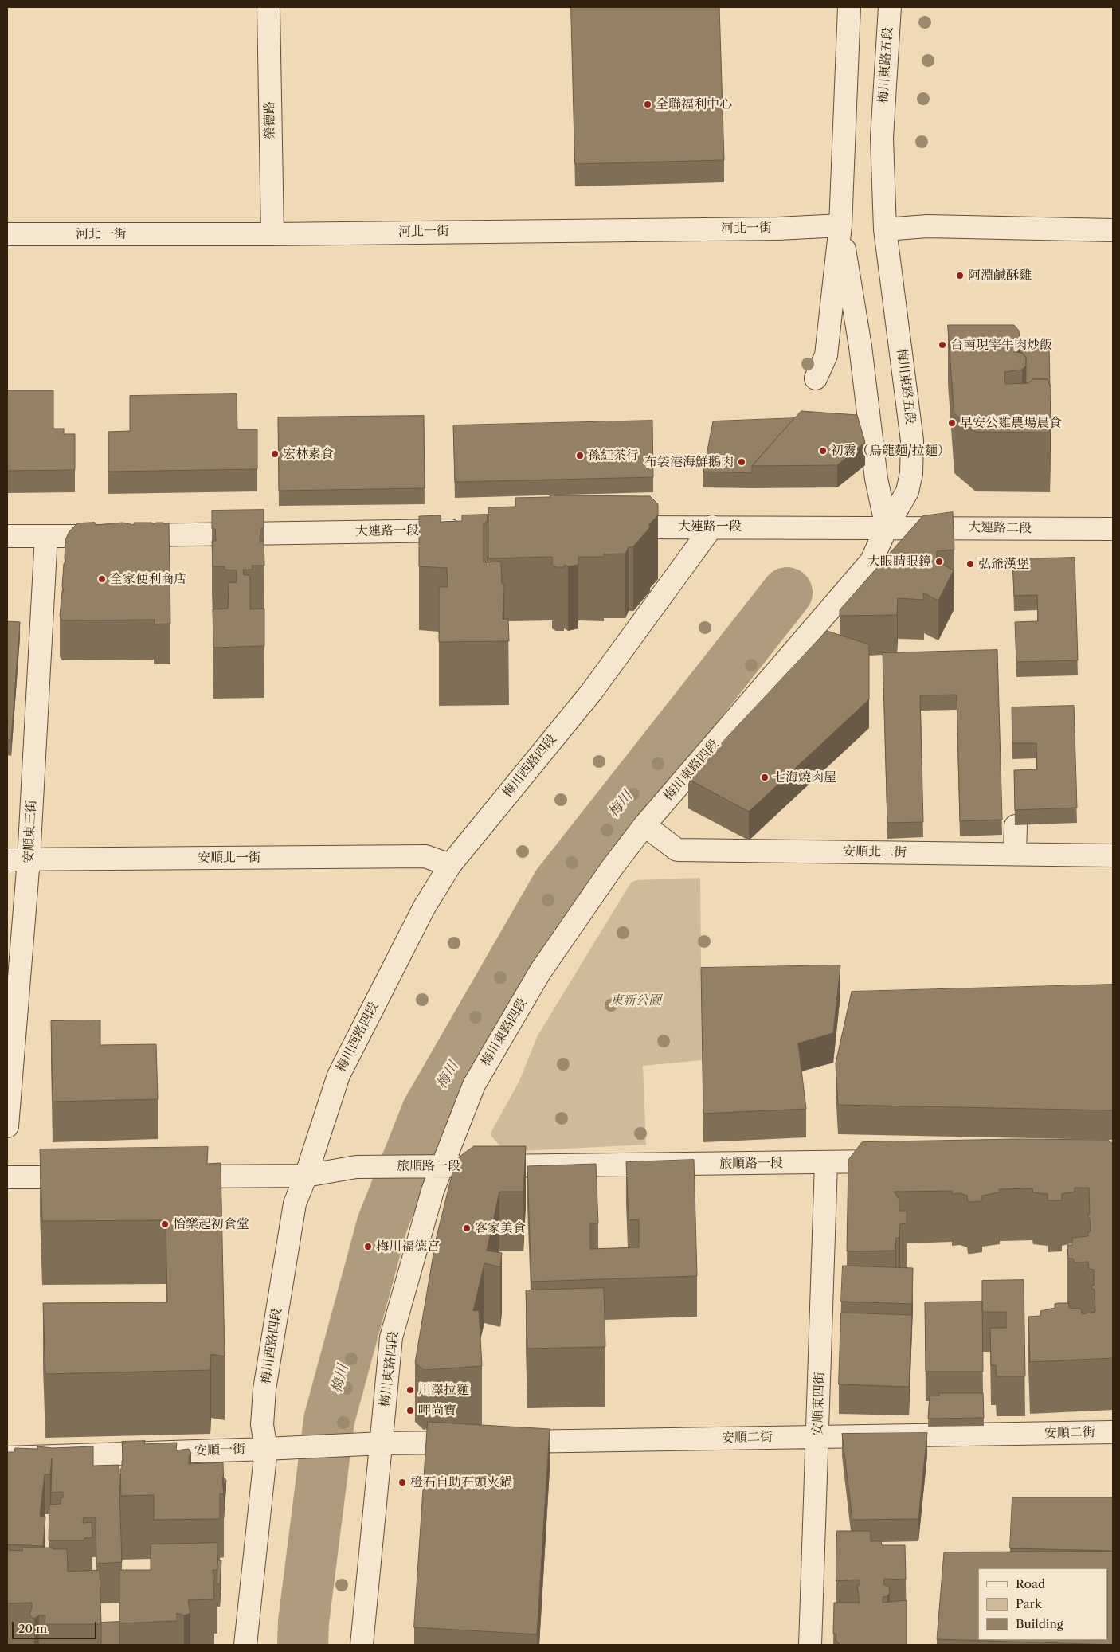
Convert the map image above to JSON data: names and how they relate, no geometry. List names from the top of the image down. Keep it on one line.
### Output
{"streets":{"street":["梅川東路五段","榮德路","河北一街","大連路一段","大連路二段","梅川西路四段","梅川東路四段","安順東三街","安順北二街","安順北一街","旅順路一段","安順東四街","安順二街","安順一街"]},"crossings":[["梅川東路五段","大連路一段"],["梅川東路五段","大連路二段"],["梅川東路五段","梅川東路四段"],["榮德路","河北一街"],["大連路一段","大連路二段"],["大連路一段","梅川西路四段"],["大連路一段","梅川東路四段"],["大連路一段","安順東三街"],["大連路二段","梅川東路四段"],["梅川西路四段","安順北一街"],["梅川西路四段","旅順路一段"],["梅川西路四段","安順一街"],["梅川東路四段","安順北二街"],["梅川東路四段","旅順路一段"],["梅川東路四段","安順一街"],["安順東三街","安順北一街"],["旅順路一段","安順東四街"],["安順東四街","安順二街"]],"water":["梅川"],"parks":["東新公園"],"places":["全聯福利中心","阿淵鹹酥雞","台南現宰牛肉炒飯","早安公雞農場晨食","初霧（烏龍麵/拉麵）","宏林素食","孫紅茶行","布袋港海鮮鵝肉","大眼睛眼鏡","弘爺漢堡","全家便利商店","七海燒肉屋","怡樂起初食堂","客家美食","梅川福德宮","川澤拉麵","呷尚寶","橙石自助石頭火鍋"],"legend":["Road","Park","Building"],"scale_bar":"20 m"}
